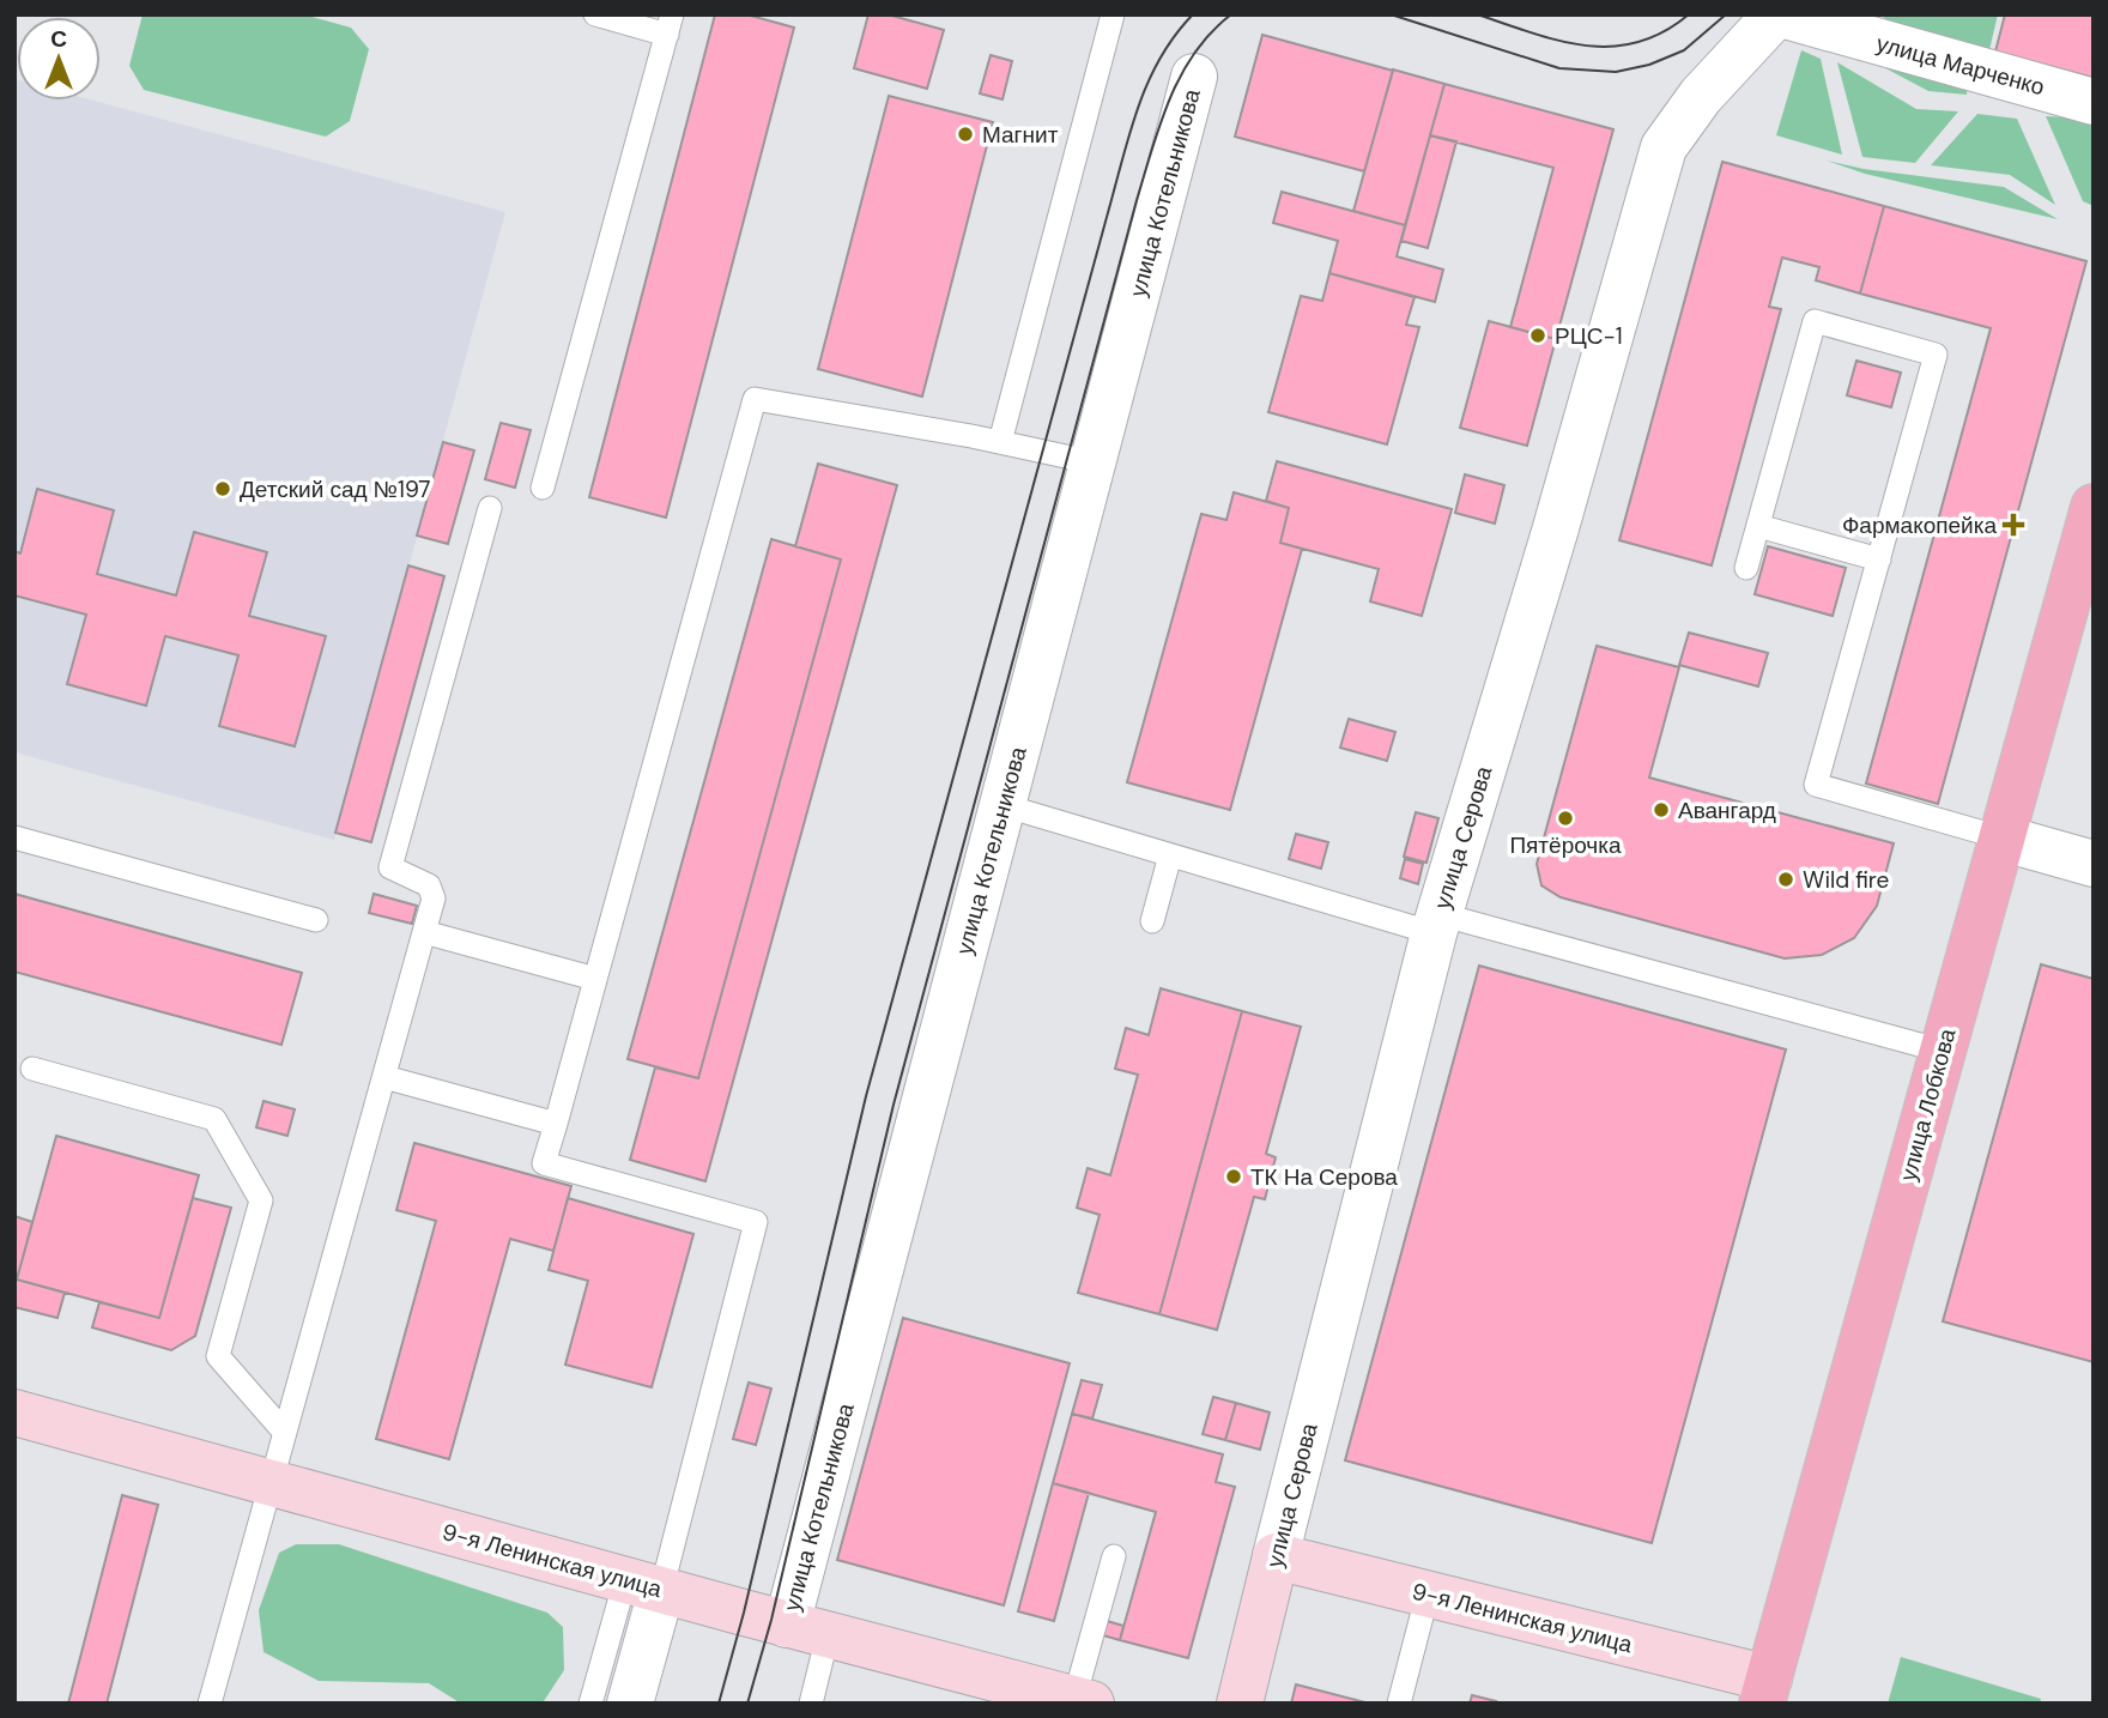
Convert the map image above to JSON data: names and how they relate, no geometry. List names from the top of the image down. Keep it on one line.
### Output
{"streets":{"main road":["улица Лобкова"],"street":["улица Марченко","улица Котельникова","улица Серова","9-я Ленинская улица"]},"crossings":[["улица Марченко","улица Серова"],["улица Котельникова","9-я Ленинская улица"],["улица Серова","9-я Ленинская улица"],["улица Лобкова","9-я Ленинская улица"]],"places":{"other":["Магнит","РЦС-1","Детский сад №197","Авангард","Пятёрочка","Wild fire","ТК На Серова"],"health":["Фармакопейка"]},"north":"top"}
